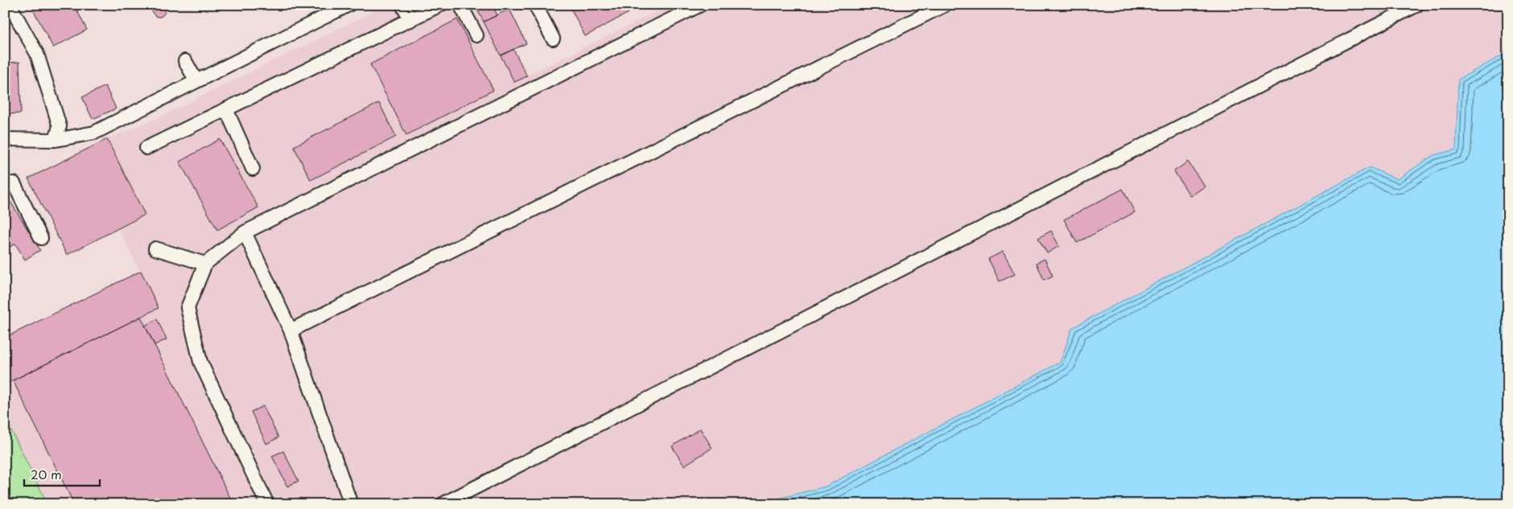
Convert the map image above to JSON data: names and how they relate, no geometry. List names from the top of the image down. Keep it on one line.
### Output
{"scale_bar":"20 m"}
